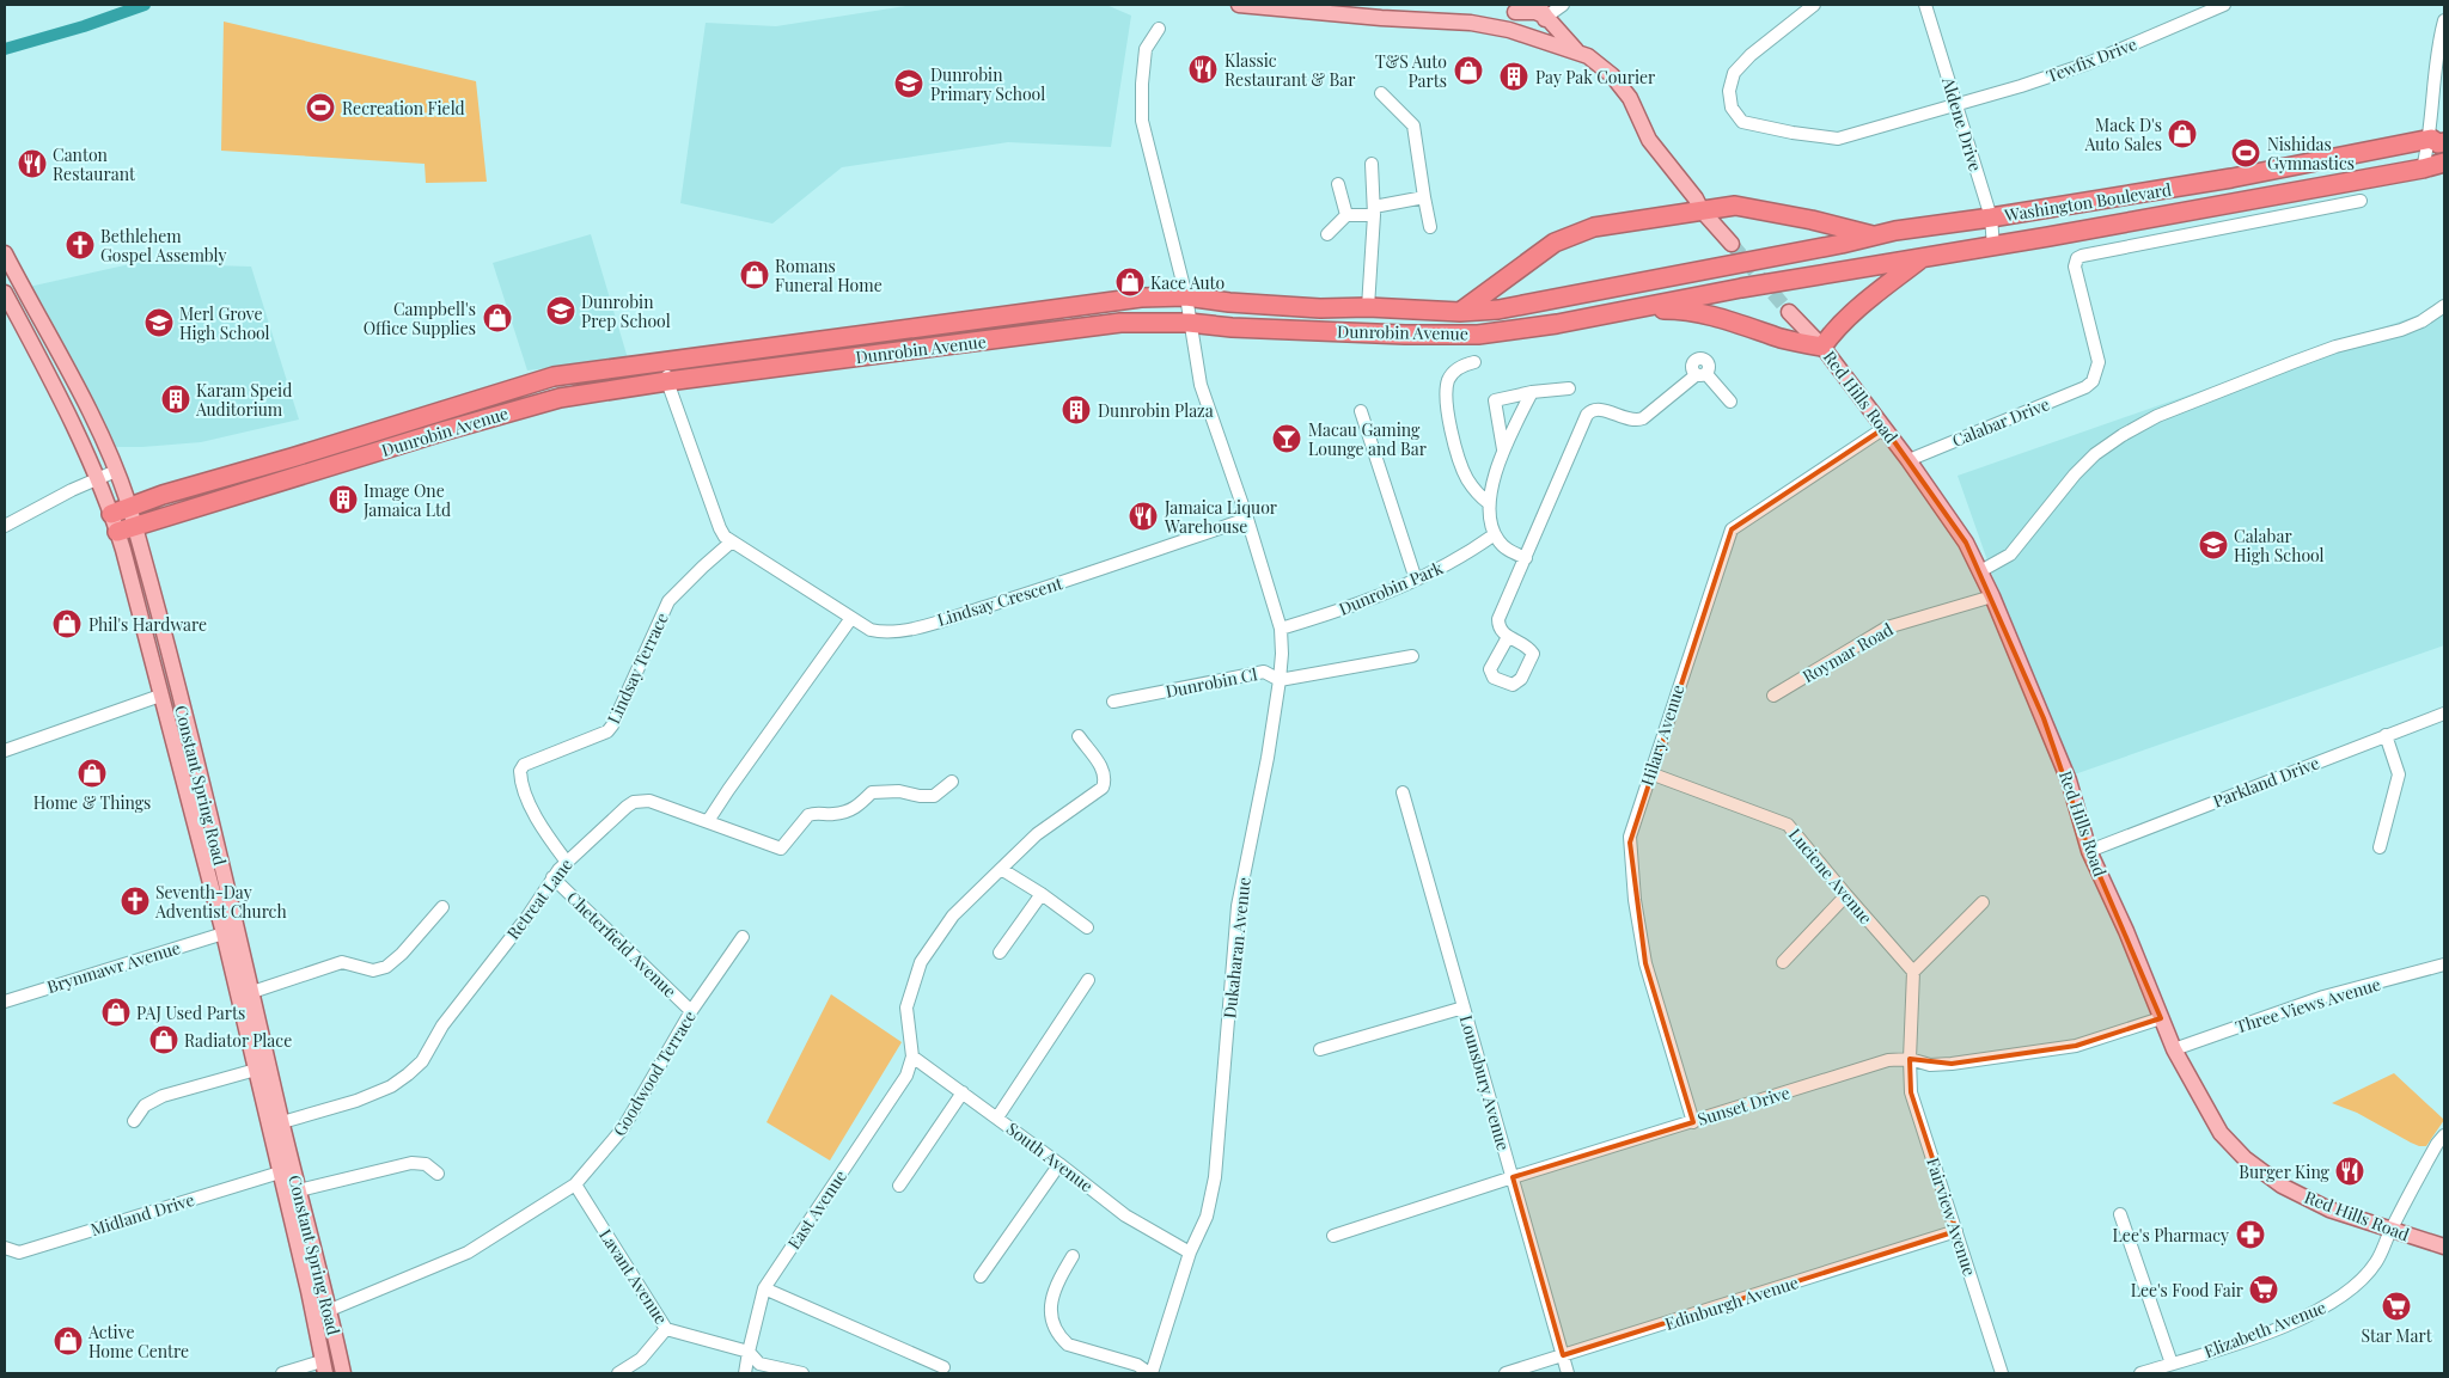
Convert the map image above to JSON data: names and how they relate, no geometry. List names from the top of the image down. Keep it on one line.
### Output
{"streets":{"highway":["Washington Boulevard","Dunrobin Avenue"],"main road":["Red Hills Road","Constant Spring Road"],"street":["Tewfix Drive","Aldene Drive","Calabar Drive","Dunrobin Park","Lindsay Crescent","Roymar Road","Lindsay Terrace","Dunrobin Cl","Hilary Avenue","Parkland Drive","Luciene Avenue","Retreat Lane","Cheterfield Avenue","Dukaharan Avenue","Brynmawr Avenue","Three Views Avenue","Goodwood Terrace","Lounsbury Avenue","Sunset Drive","South Avenue","East Avenue","Midland Drive","Fairview Avenue","Lavant Avenue","Edinburgh Avenue","Elizabeth Avenue"]},"crossings":[["Tewfix Drive","Aldene Drive"],["Aldene Drive","Washington Boulevard"],["Washington Boulevard","Dunrobin Avenue"],["Dunrobin Avenue","Lindsay Crescent"],["Dunrobin Avenue","Constant Spring Road"],["Red Hills Road","Calabar Drive"],["Red Hills Road","Roymar Road"],["Red Hills Road","Hilary Avenue"],["Red Hills Road","Parkland Drive"],["Red Hills Road","Three Views Avenue"],["Red Hills Road","Sunset Drive"],["Red Hills Road","Elizabeth Avenue"],["Dunrobin Park","Dukaharan Avenue"],["Lindsay Crescent","Lindsay Terrace"],["Lindsay Crescent","Dukaharan Avenue"],["Lindsay Terrace","Retreat Lane"],["Dunrobin Cl","Dukaharan Avenue"],["Hilary Avenue","Luciene Avenue"],["Hilary Avenue","Sunset Drive"],["Constant Spring Road","Retreat Lane"],["Constant Spring Road","Brynmawr Avenue"],["Constant Spring Road","Goodwood Terrace"],["Constant Spring Road","Midland Drive"],["Retreat Lane","Cheterfield Avenue"],["Cheterfield Avenue","Goodwood Terrace"],["Dukaharan Avenue","South Avenue"],["Goodwood Terrace","Lavant Avenue"],["Lounsbury Avenue","Sunset Drive"],["Lounsbury Avenue","Edinburgh Avenue"],["Sunset Drive","Fairview Avenue"],["South Avenue","East Avenue"],["East Avenue","Lavant Avenue"],["Fairview Avenue","Edinburgh Avenue"]],"places":{"restaurant":["Klassic Restaurant & Bar","Canton Restaurant","Jamaica Liquor Warehouse","Burger King"],"shop":["T&S Auto Parts","Mack D's Auto Sales","Romans Funeral Home","Kace Auto","Campbell's Office Supplies","Phil's Hardware","Home & Things","PAJ Used Parts","Radiator Place","Active Home Centre"],"building":["Pay Pak Courier","Karam Speid Auditorium","Dunrobin Plaza","Image One Jamaica Ltd"],"school or university":["Dunrobin Primary School","Dunrobin Prep School","Merl Grove High School","Calabar High School"],"sports":["Recreation Field","Nishidas Gymnastics"],"church":["Bethlehem Gospel Assembly","Seventh-Day Adventist Church"],"bar":["Macau Gaming Lounge and Bar"],"pharmacy":["Lee's Pharmacy"],"supermarket":["Lee's Food Fair","Star Mart"]}}
